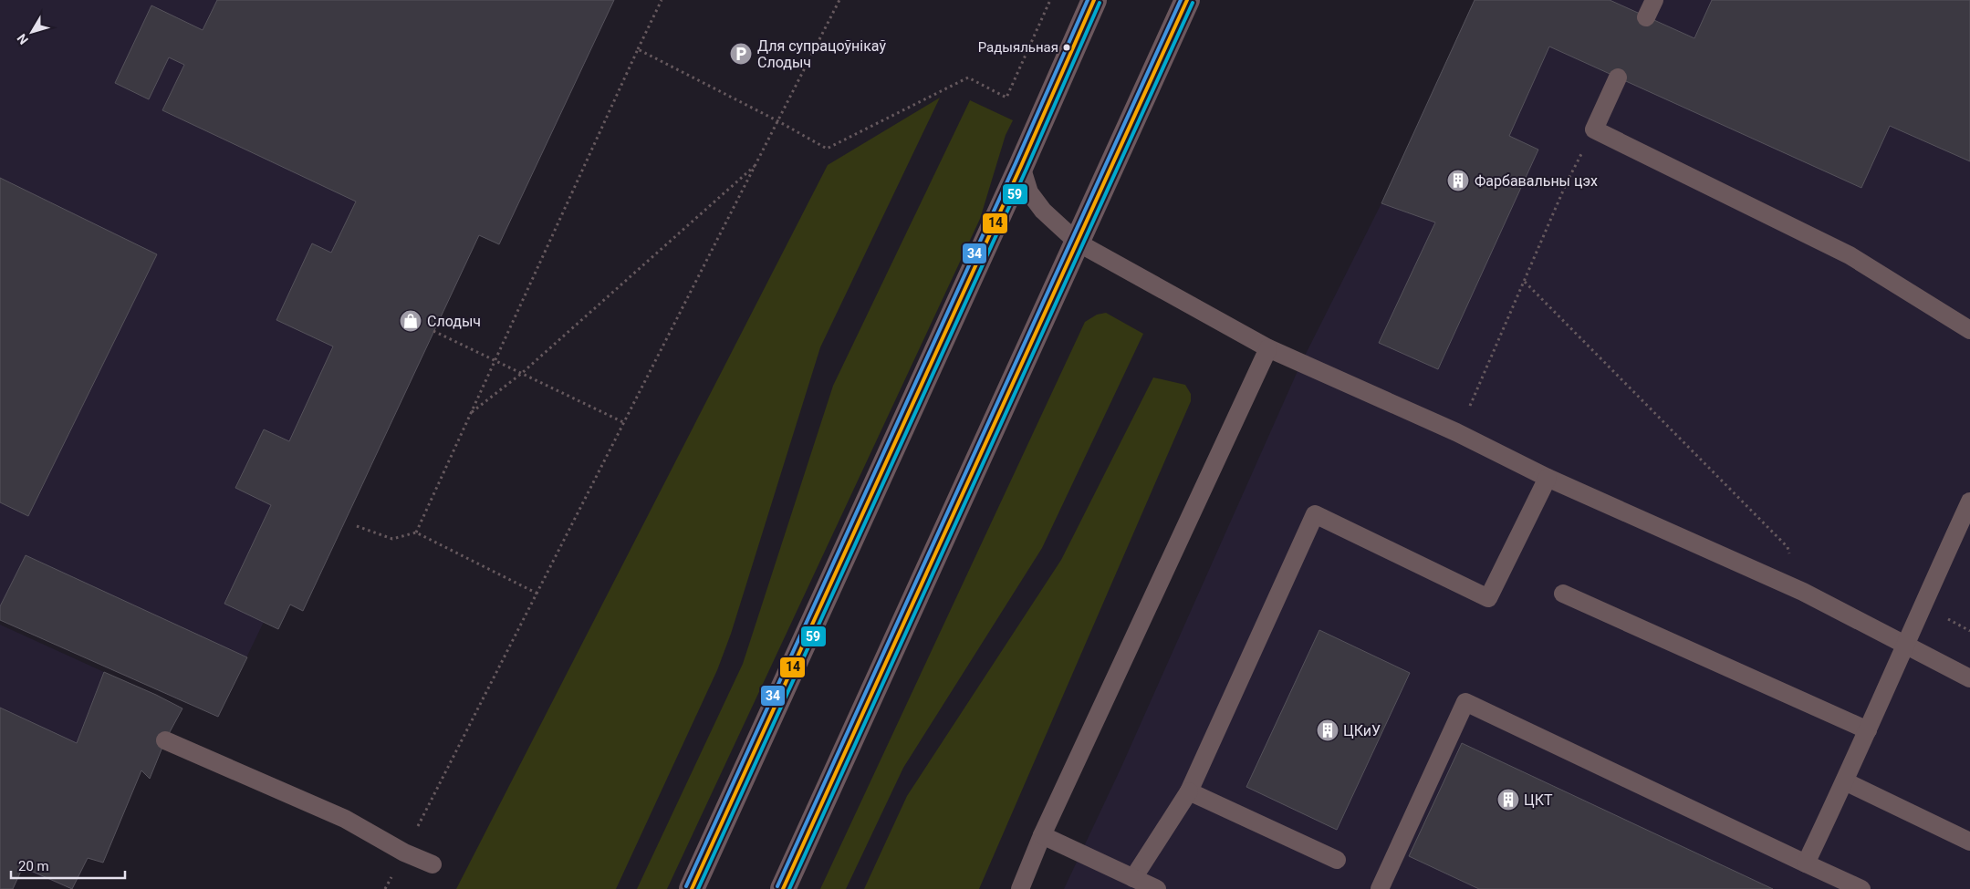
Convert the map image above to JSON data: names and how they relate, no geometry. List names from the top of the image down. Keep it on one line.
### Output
{"places":{"other":["Радыяльная"],"parking":["Для супрацоўнікаў Слодыч"],"building":["Фарбавальны цэх","ЦКиУ","ЦКТ"],"shop":["Слодыч"]},"lines":["transit line 14","transit line 34","transit line 59"],"scale_bar":"20 m","north":"bottom left"}
